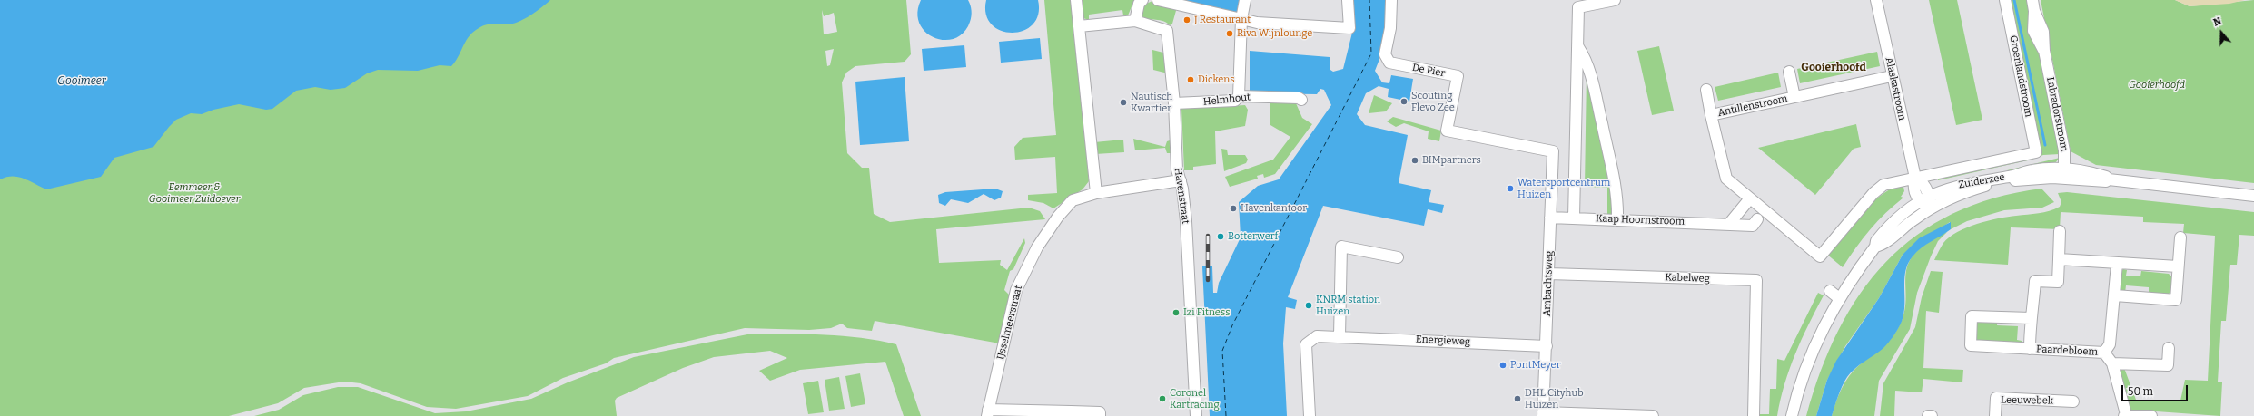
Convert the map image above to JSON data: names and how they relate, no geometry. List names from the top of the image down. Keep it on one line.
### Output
{"streets":{"street":["De Pier","Groenlandstroom","Alaskastroom","Helmhout","Antillenstroom","Labradorstroom","Zuiderzee","Havenstraat","Kaap Hoornstroom","Kabelweg","Ambachtsweg","IJsselmeerstraat","Energieweg","Paardebloem","Leeuwebek"]},"crossings":[["De Pier","Ambachtsweg"],["Groenlandstroom","Zuiderzee"],["Alaskastroom","Antillenstroom"],["Alaskastroom","Zuiderzee"],["Helmhout","Havenstraat"],["Antillenstroom","Zuiderzee"],["Labradorstroom","Zuiderzee"],["Havenstraat","IJsselmeerstraat"],["Kaap Hoornstroom","Ambachtsweg"],["Kabelweg","Ambachtsweg"],["Ambachtsweg","Energieweg"]],"districts":["Gooierhoofd"],"water":["Gooimeer"],"parks":["Gooierhoofd","Eemmeer & Gooimeer Zuidoever"],"places":["J Restaurant","Riva Wijnlounge","Dickens","Scouting Flevo Zee","Nautisch Kwartier","BIMpartners","Watersportcentrum Huizen","Havenkantoor","Botterwerf","KNRM station Huizen","Izi Fitness","PontMeyer","Coronel Kartracing","DHL Cityhub Huizen"],"scale_bar":"50 m","north":"top"}
